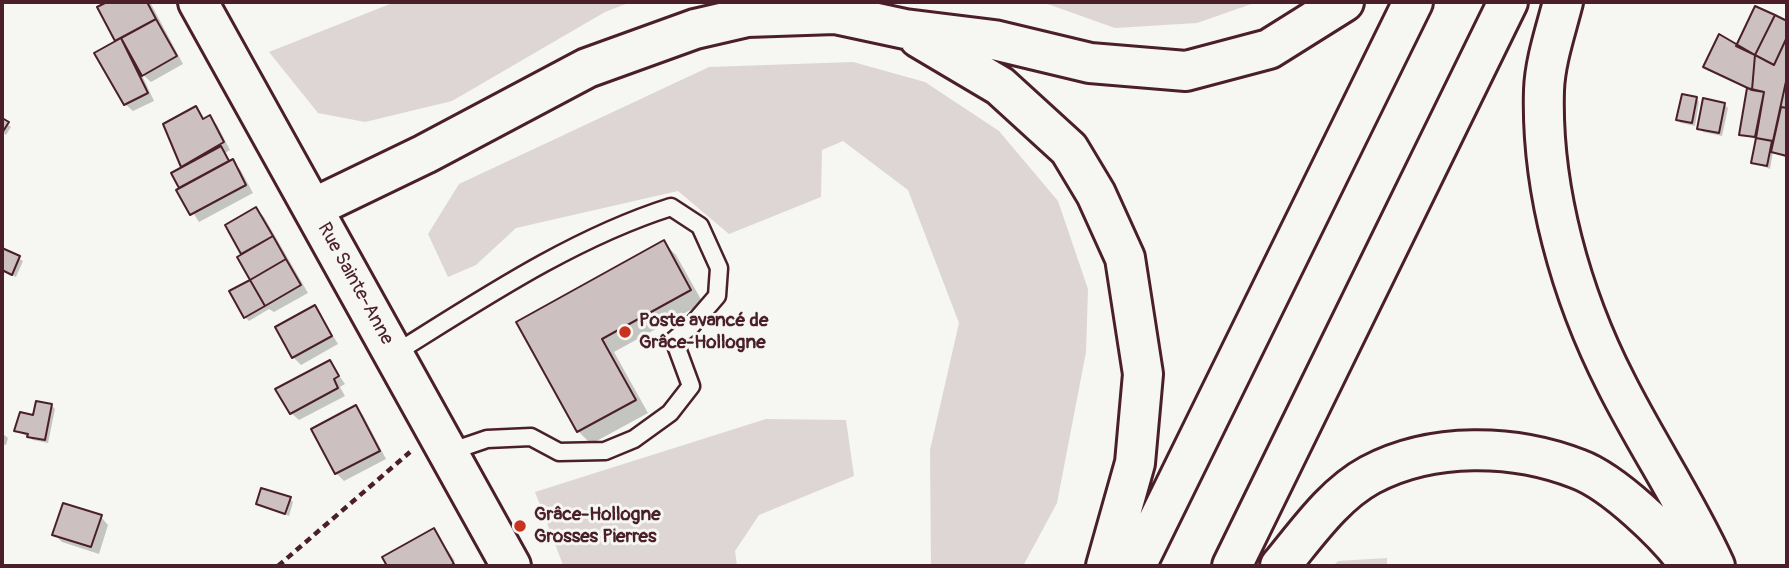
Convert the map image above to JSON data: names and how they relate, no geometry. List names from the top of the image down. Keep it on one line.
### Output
{"streets":{"main road":["Rue Sainte-Anne"]},"places":["Poste avancé de Grâce-Hollogne","Grâce-Hollogne Grosses Pierres"]}
